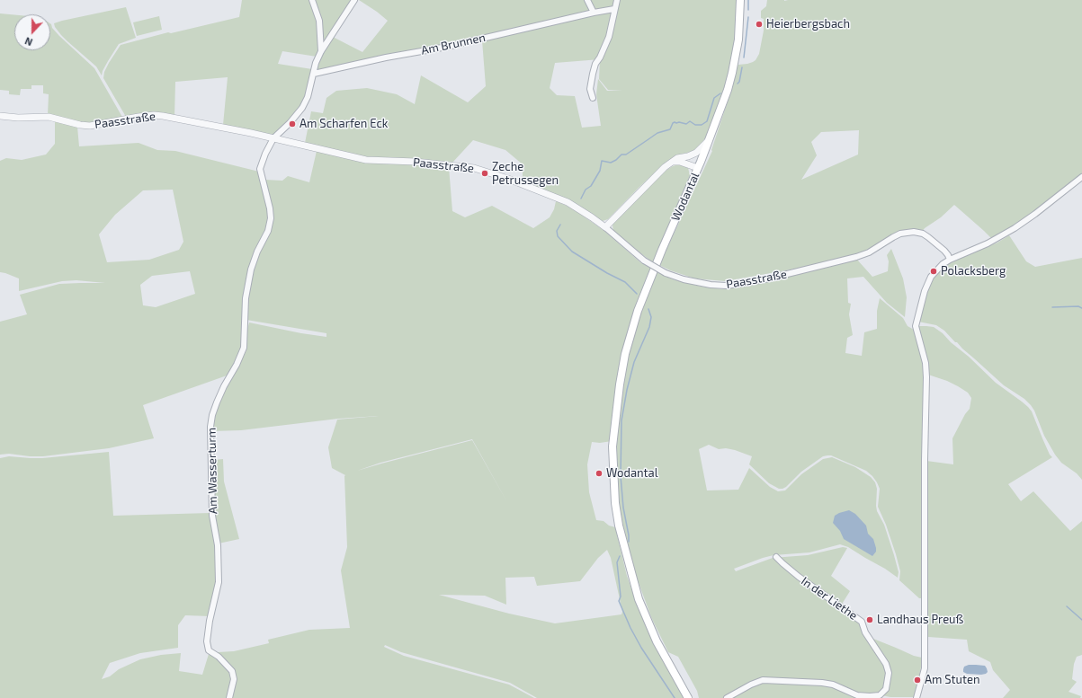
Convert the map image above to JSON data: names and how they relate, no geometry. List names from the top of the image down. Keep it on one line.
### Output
{"streets":{"main road":["Wodantal"],"street":["Am Brunnen","Paasstraße","Am Wasserturm","In der Liethe"]},"crossings":[["Paasstraße","Wodantal"],["Paasstraße","Am Wasserturm"]],"places":["Heierbergsbach","Am Scharfen Eck","Zeche Petrussegen","Polacksberg","Wodantal","Landhaus Preuß","Am Stuten"],"north":"bottom"}
